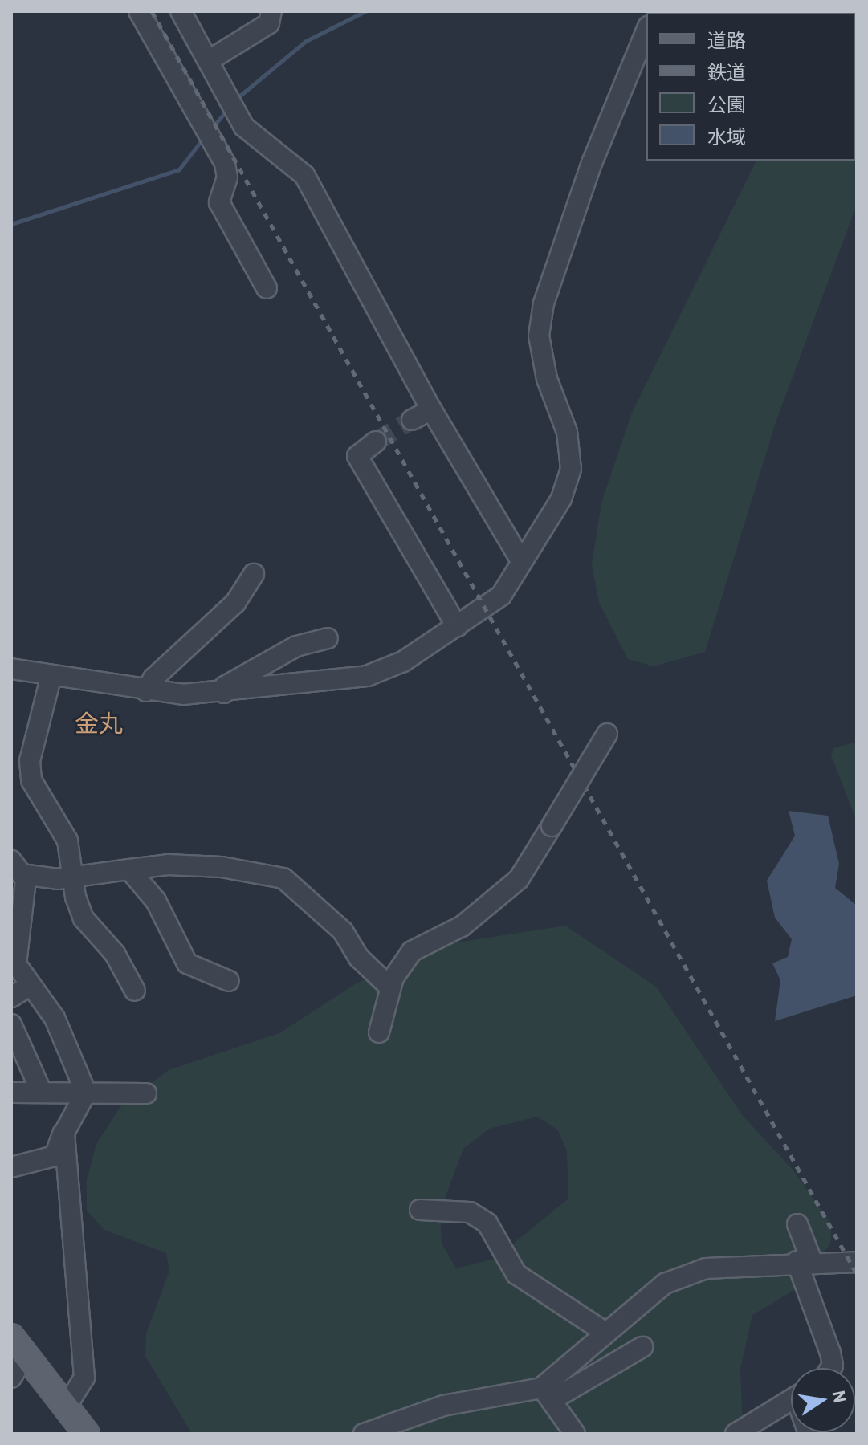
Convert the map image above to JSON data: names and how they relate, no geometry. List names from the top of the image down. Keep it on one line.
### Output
{"districts":["金丸"],"legend":["道路","鉄道","公園","水域"],"north":"right"}
